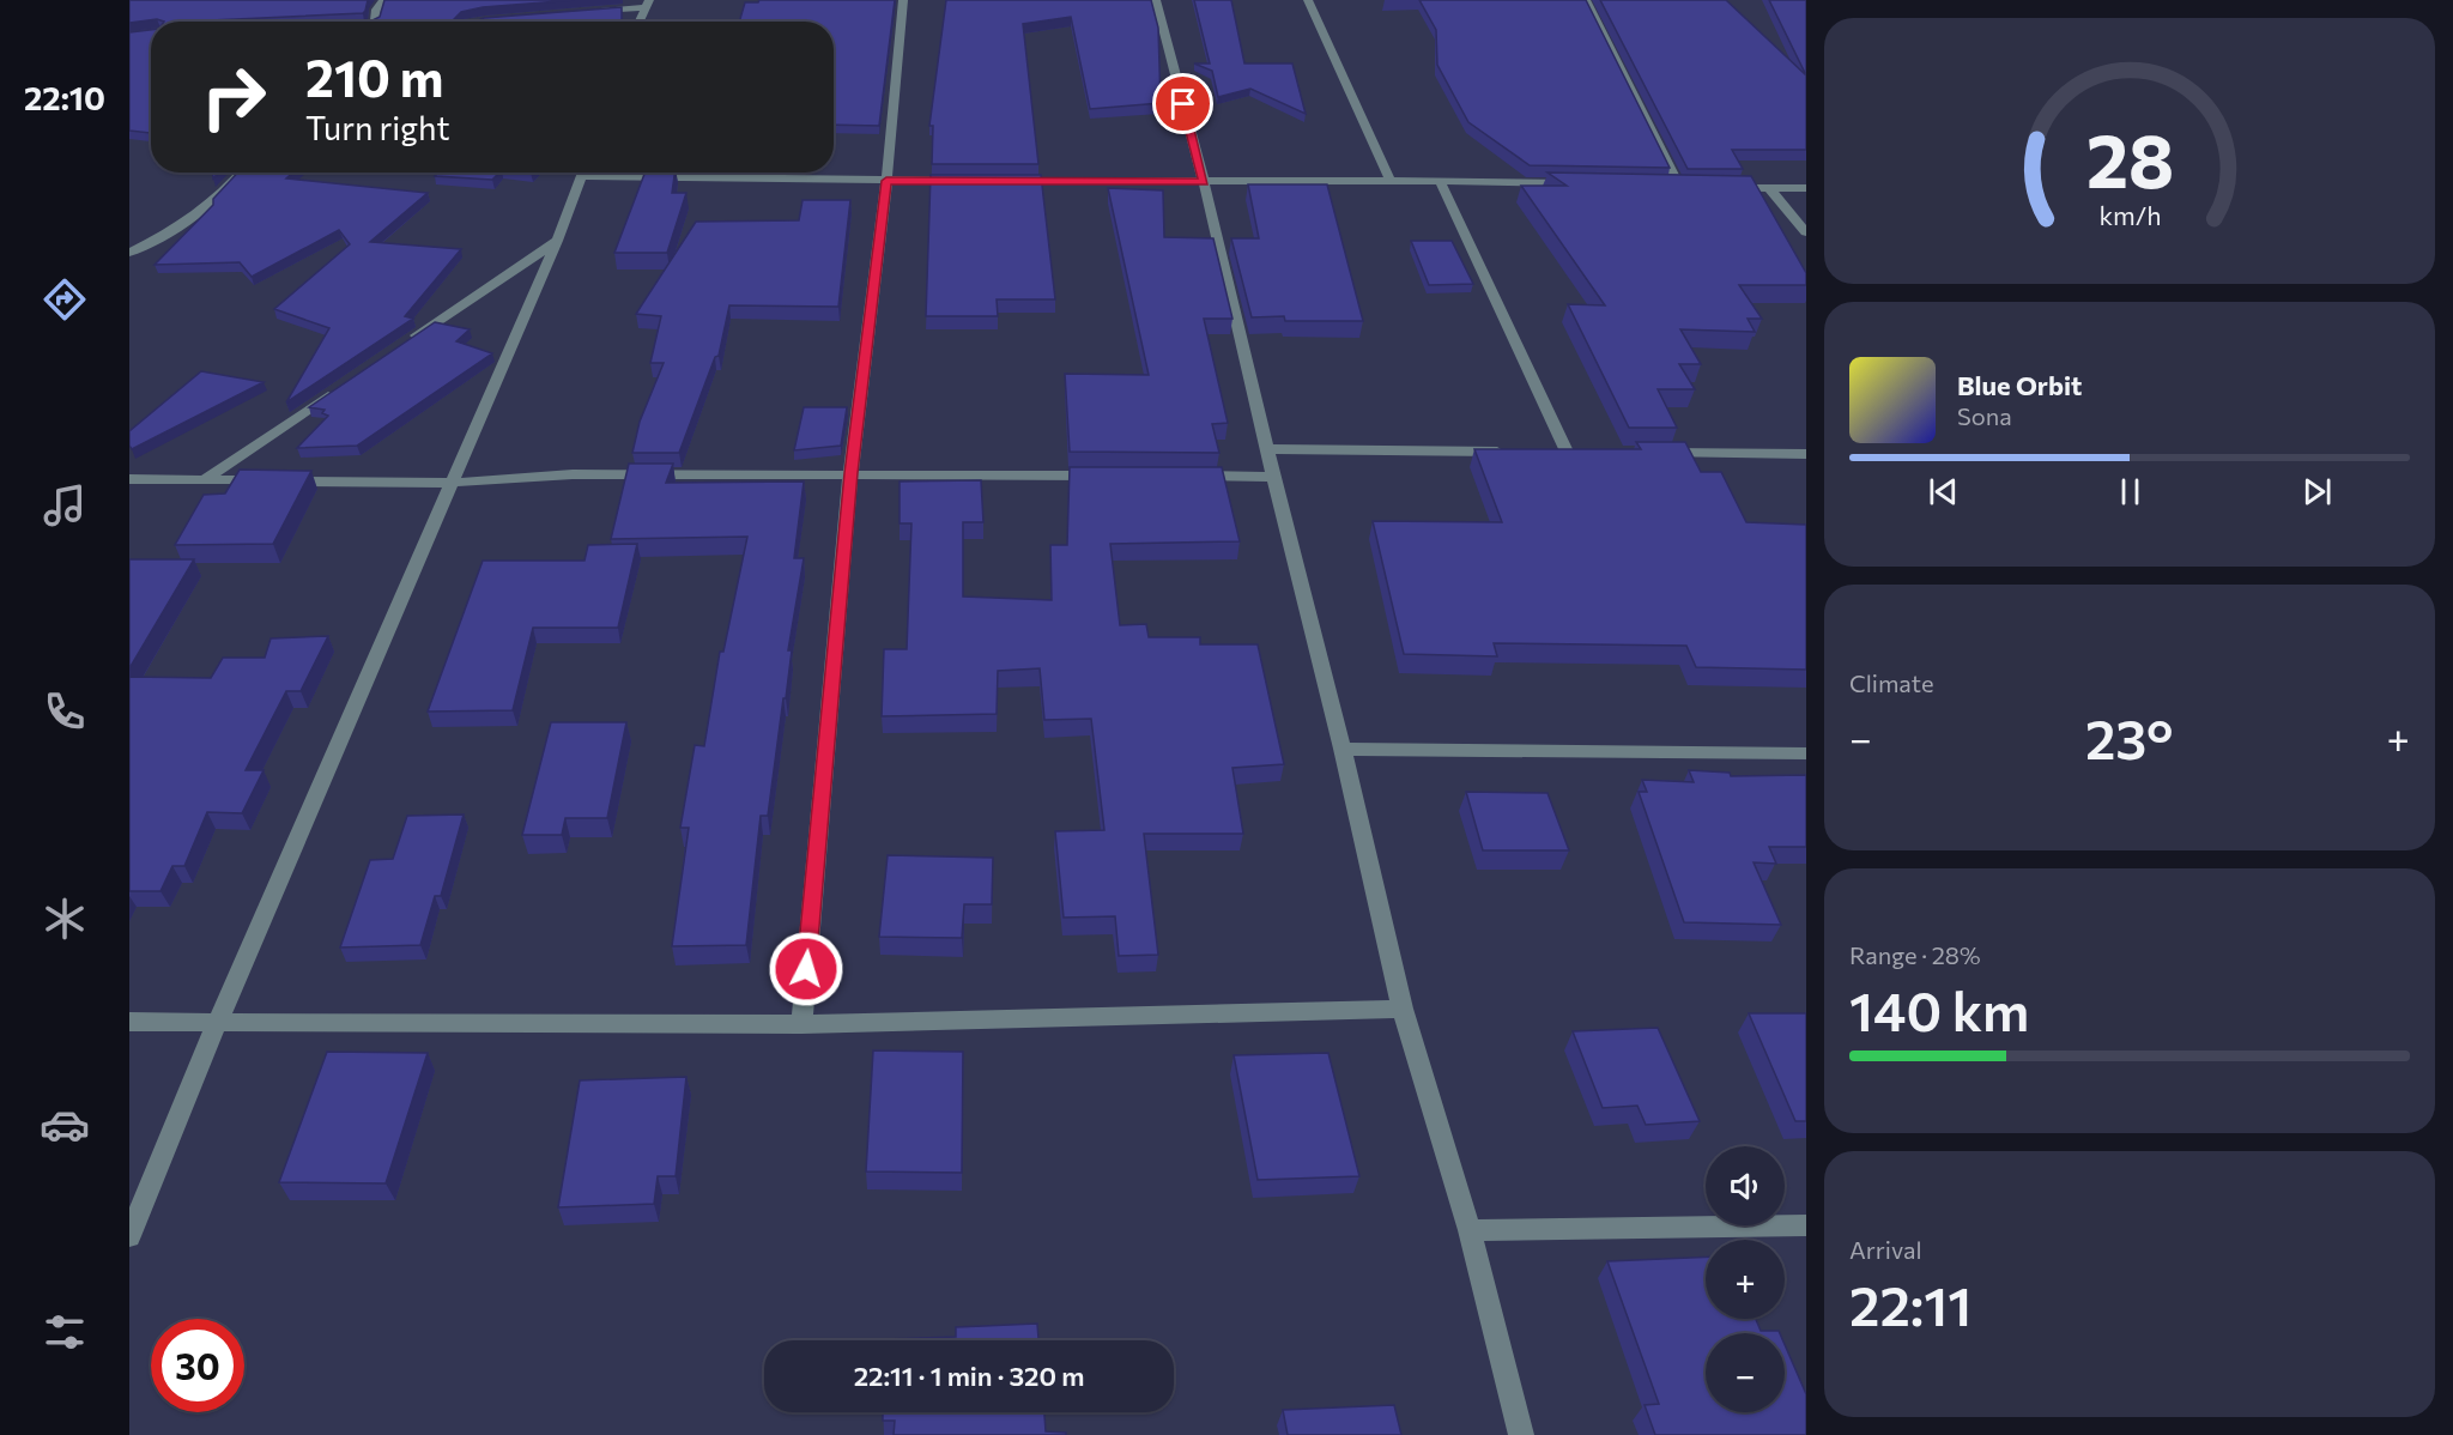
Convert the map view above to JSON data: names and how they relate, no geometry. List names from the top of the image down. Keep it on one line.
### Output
{"page":{"tabs":"22:10","turn":["210 m","Turn right"],"song":["Blue Orbit","Sona"],"tile":["Climate",["Range · 28%","140 km"],["Arrival","22:11"]],"heat":["−","23°","+"],"map_buttons":["+","−"],"limit":"30","trip":"22:11 · 1 min · 320 m","gauge":["28","km/h"]}}
